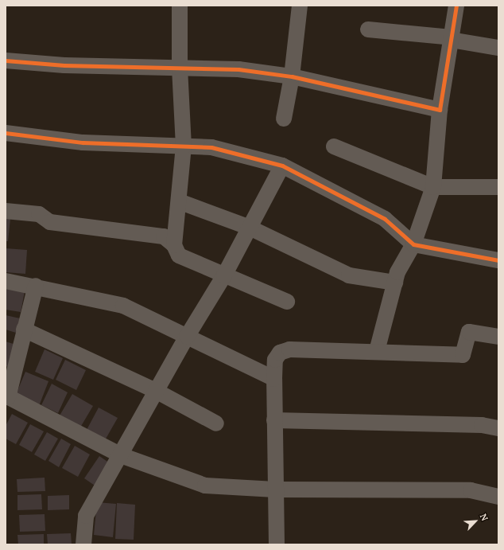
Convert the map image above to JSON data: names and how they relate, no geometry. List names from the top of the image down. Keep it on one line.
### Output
{"north":"top right"}
